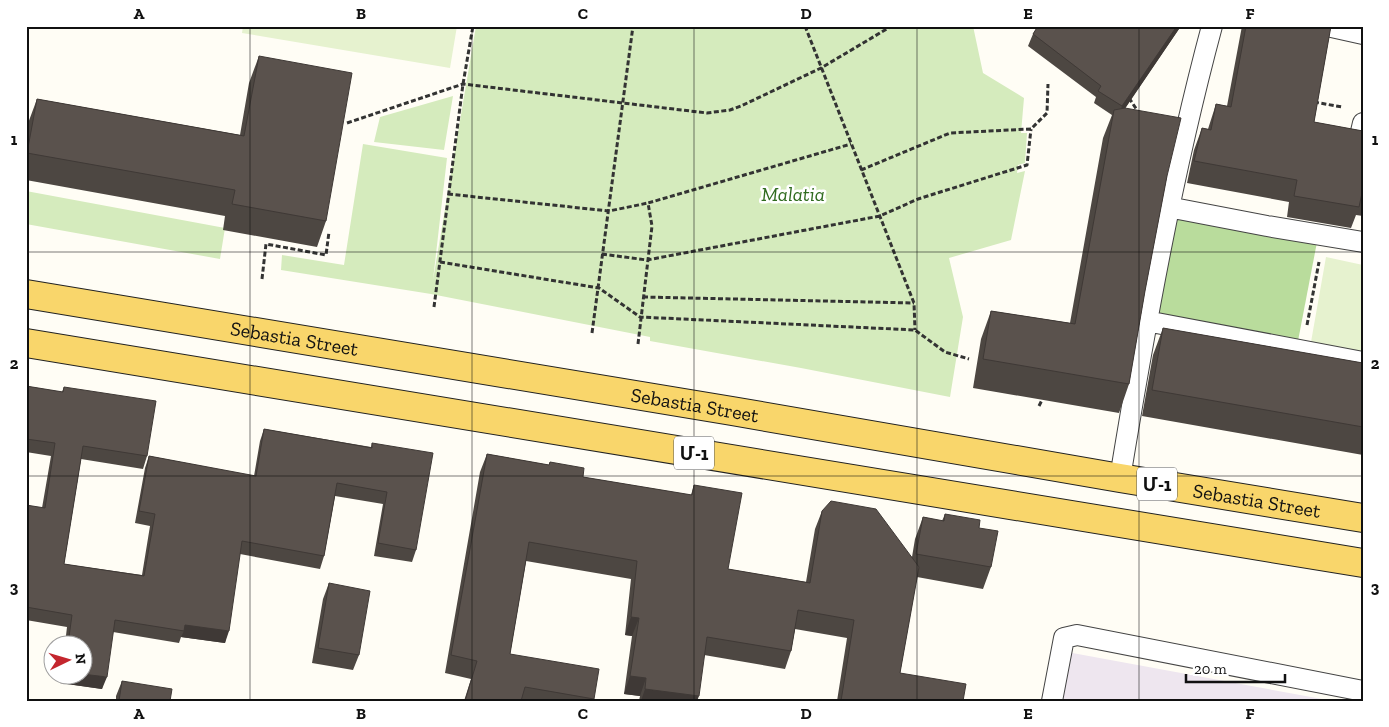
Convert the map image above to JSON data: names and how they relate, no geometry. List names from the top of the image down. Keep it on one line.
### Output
{"streets":{"main road":["Sebastia Street","Մ-1"]},"parks":["Malatia"],"scale_bar":"20 m","north":"right","grid":{"columns":["A","B","C","D","E","F"],"rows":["1","2","3"]}}
